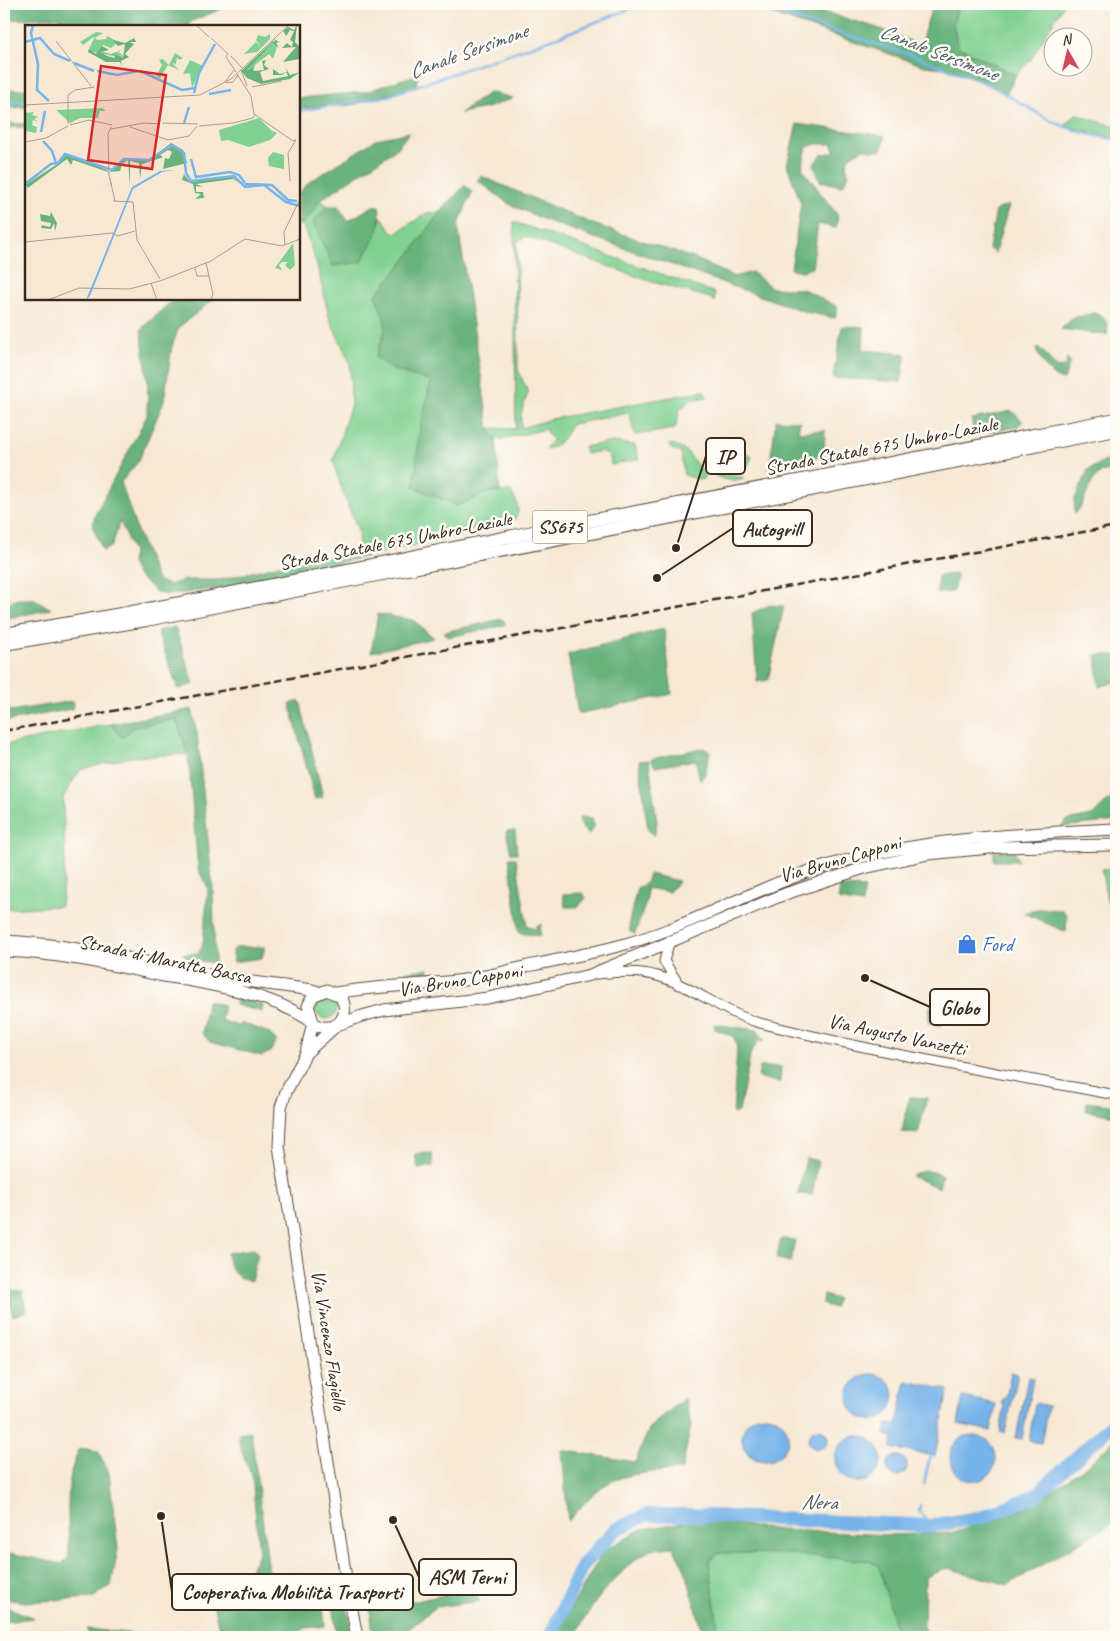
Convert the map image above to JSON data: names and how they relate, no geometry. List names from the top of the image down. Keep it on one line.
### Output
{"streets":{"highway":["Strada Statale 675 Umbro-Laziale","SS675"],"main road":["Via Bruno Capponi","Strada di Maratta Bassa","Via Vincenzo Flagiello"],"street":["Via Augusto Vanzetti"]},"crossings":[["Via Bruno Capponi","Strada di Maratta Bassa"],["Via Bruno Capponi","Via Augusto Vanzetti"],["Via Bruno Capponi","Via Vincenzo Flagiello"],["Strada di Maratta Bassa","Via Vincenzo Flagiello"]],"water":["Canale Sersimone","Nera"],"places":{"other":["IP","Autogrill","Globo","Cooperativa Mobilità Trasporti","ASM Terni"],"shop":["Ford"]},"north":"top"}
